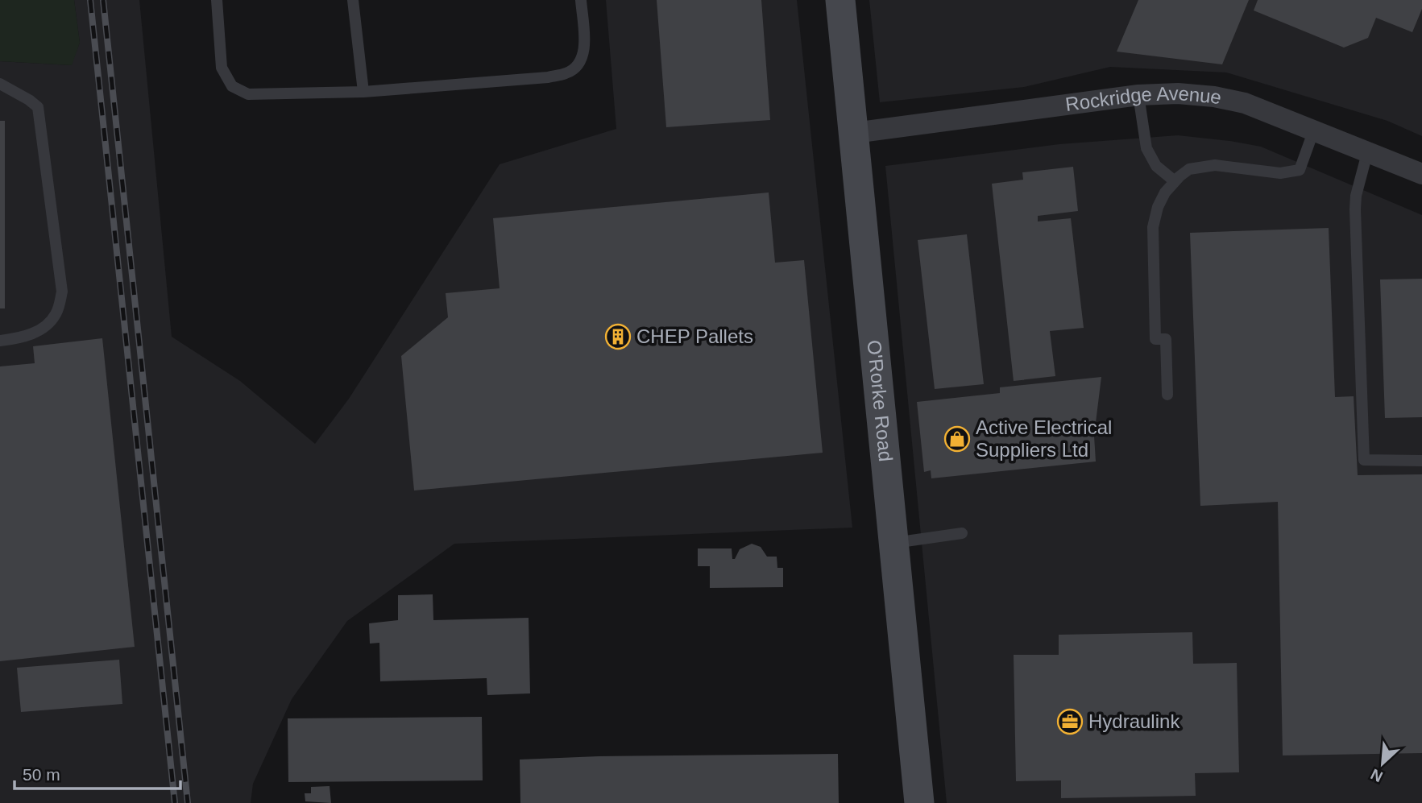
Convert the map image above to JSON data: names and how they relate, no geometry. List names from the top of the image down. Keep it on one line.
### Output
{"streets":{"street":["Rockridge Avenue","O'Rorke Road"]},"crossings":[["Rockridge Avenue","O'Rorke Road"]],"places":{"building":["CHEP Pallets"],"shop":["Active Electrical Suppliers Ltd"],"office":["Hydraulink"]},"scale_bar":"50 m","north":"bottom left"}
